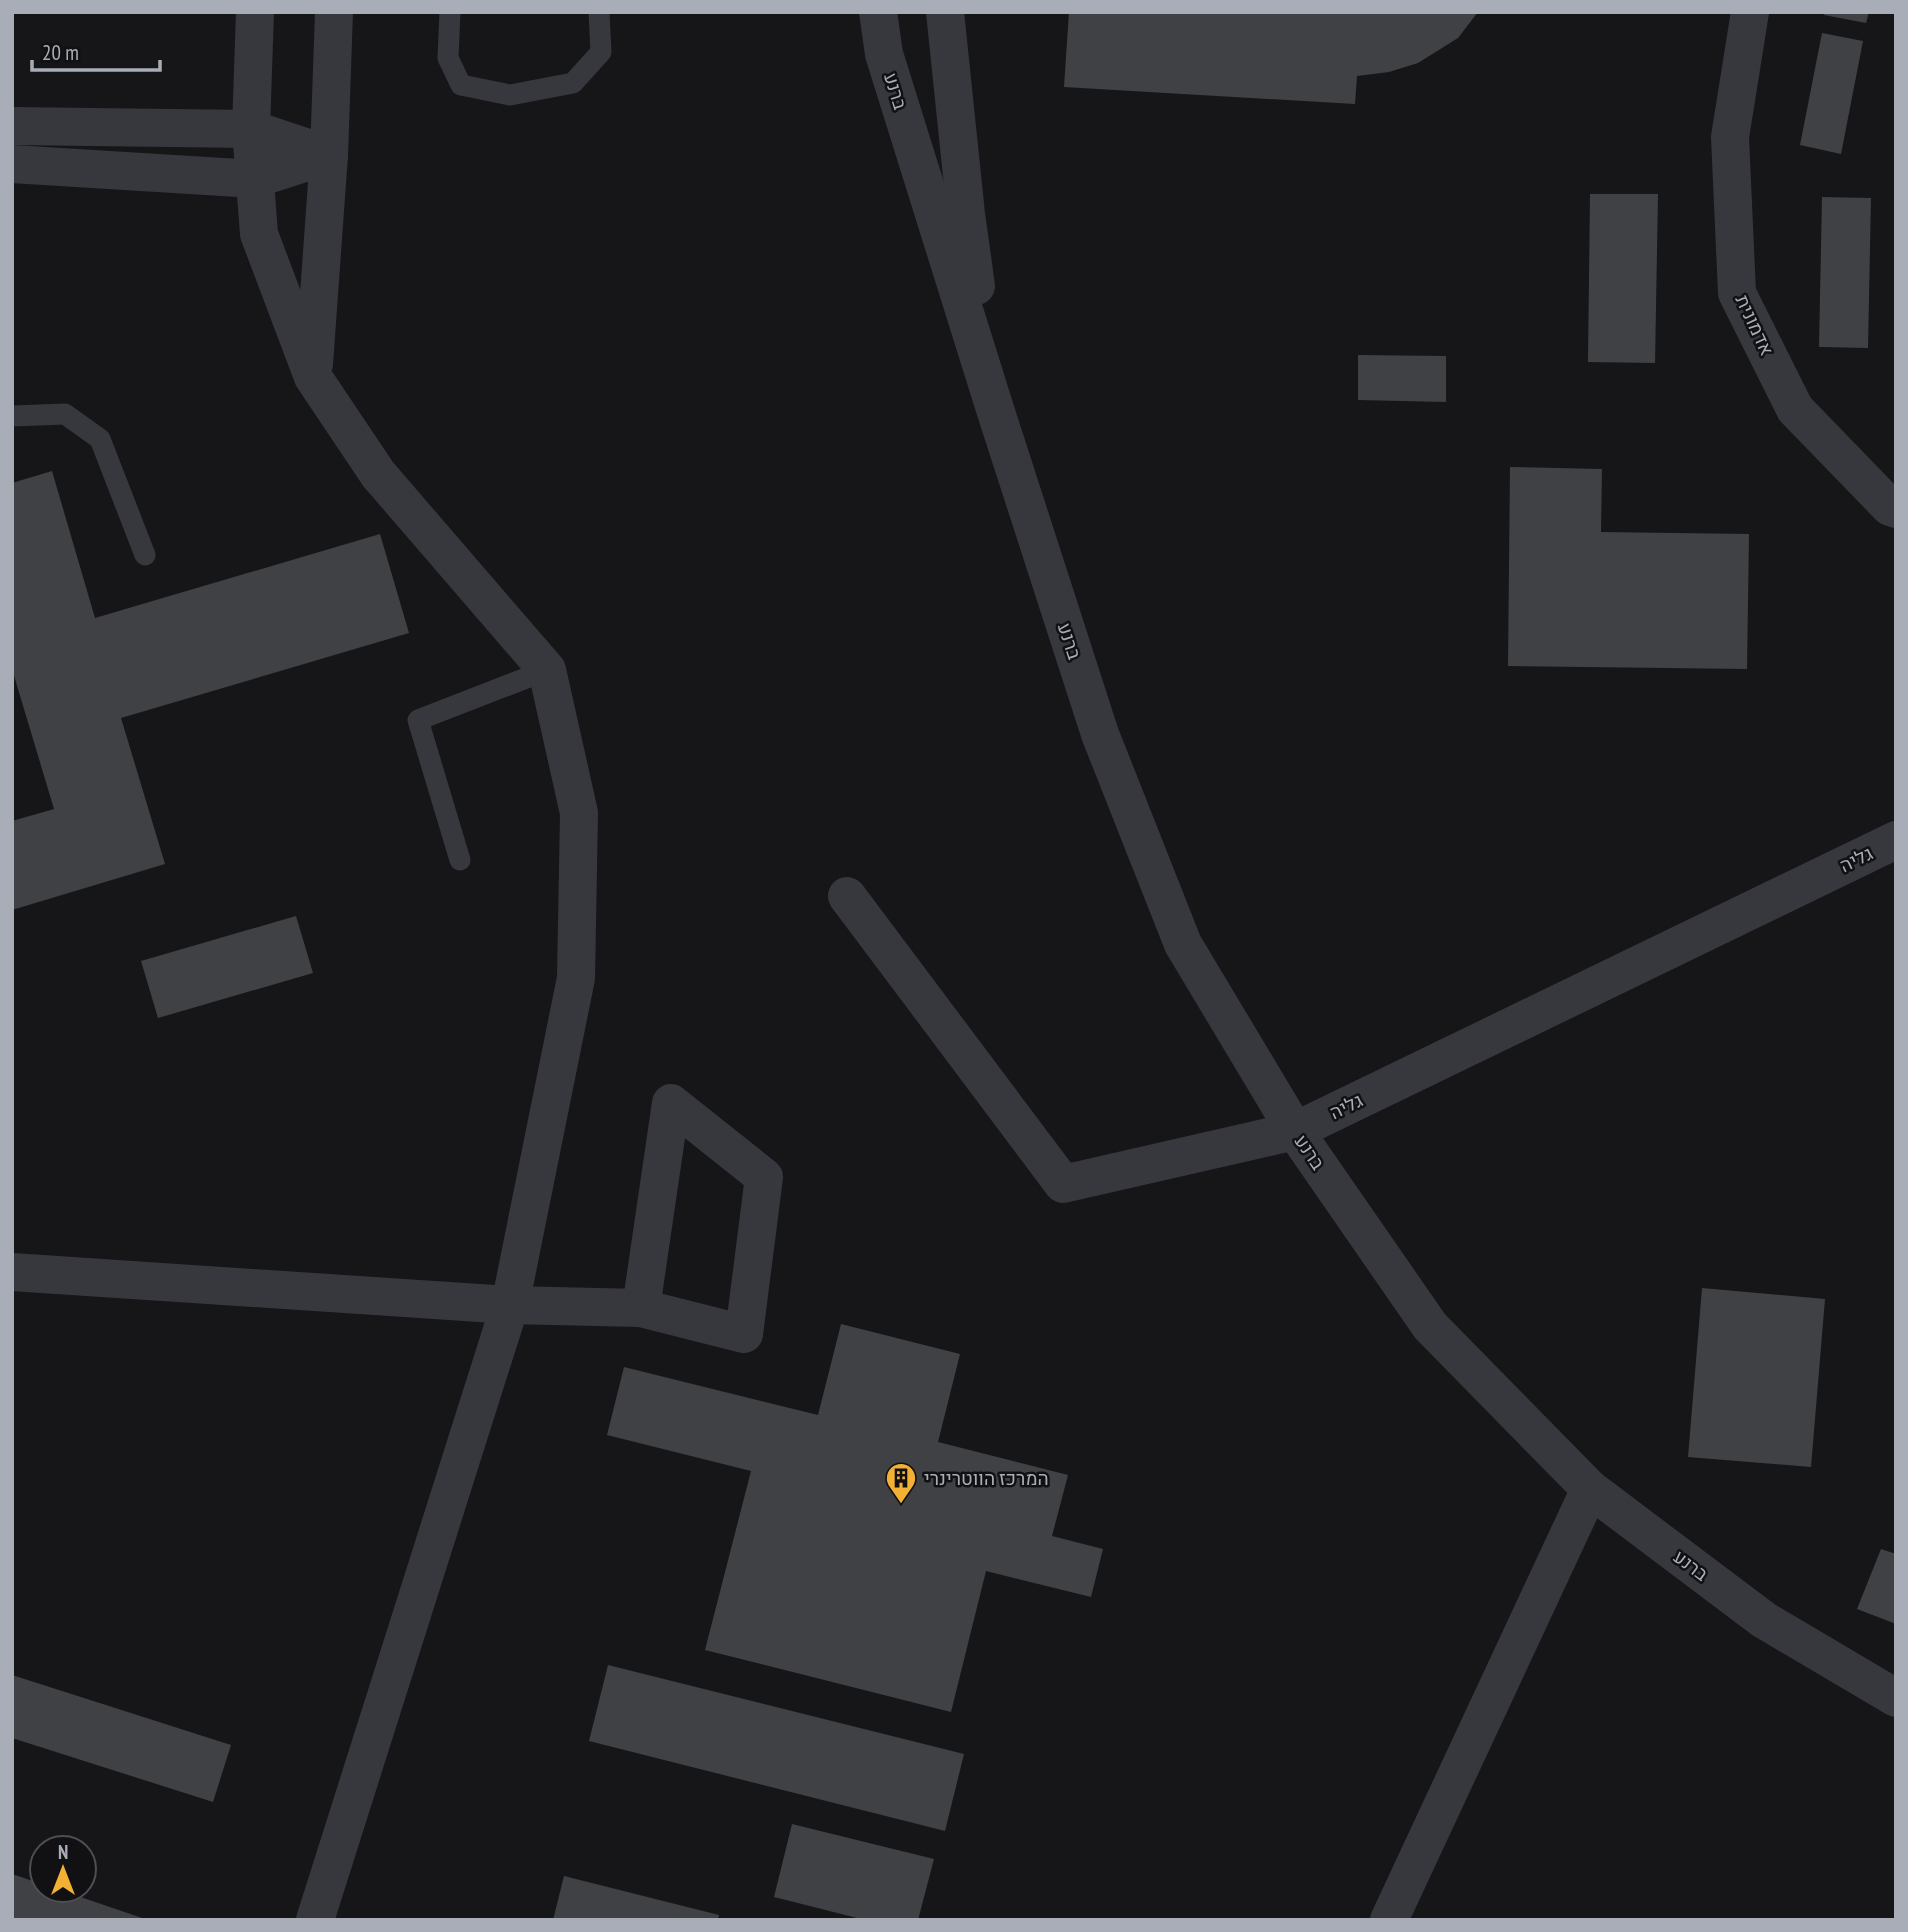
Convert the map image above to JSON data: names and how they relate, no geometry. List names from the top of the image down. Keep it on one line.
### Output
{"streets":{"street":["ברנע","אדמונית","גליה"]},"crossings":[["ברנע","גליה"]],"places":{"building":["המרכז הווטרינרי"]},"scale_bar":"20 m","north":"top"}
